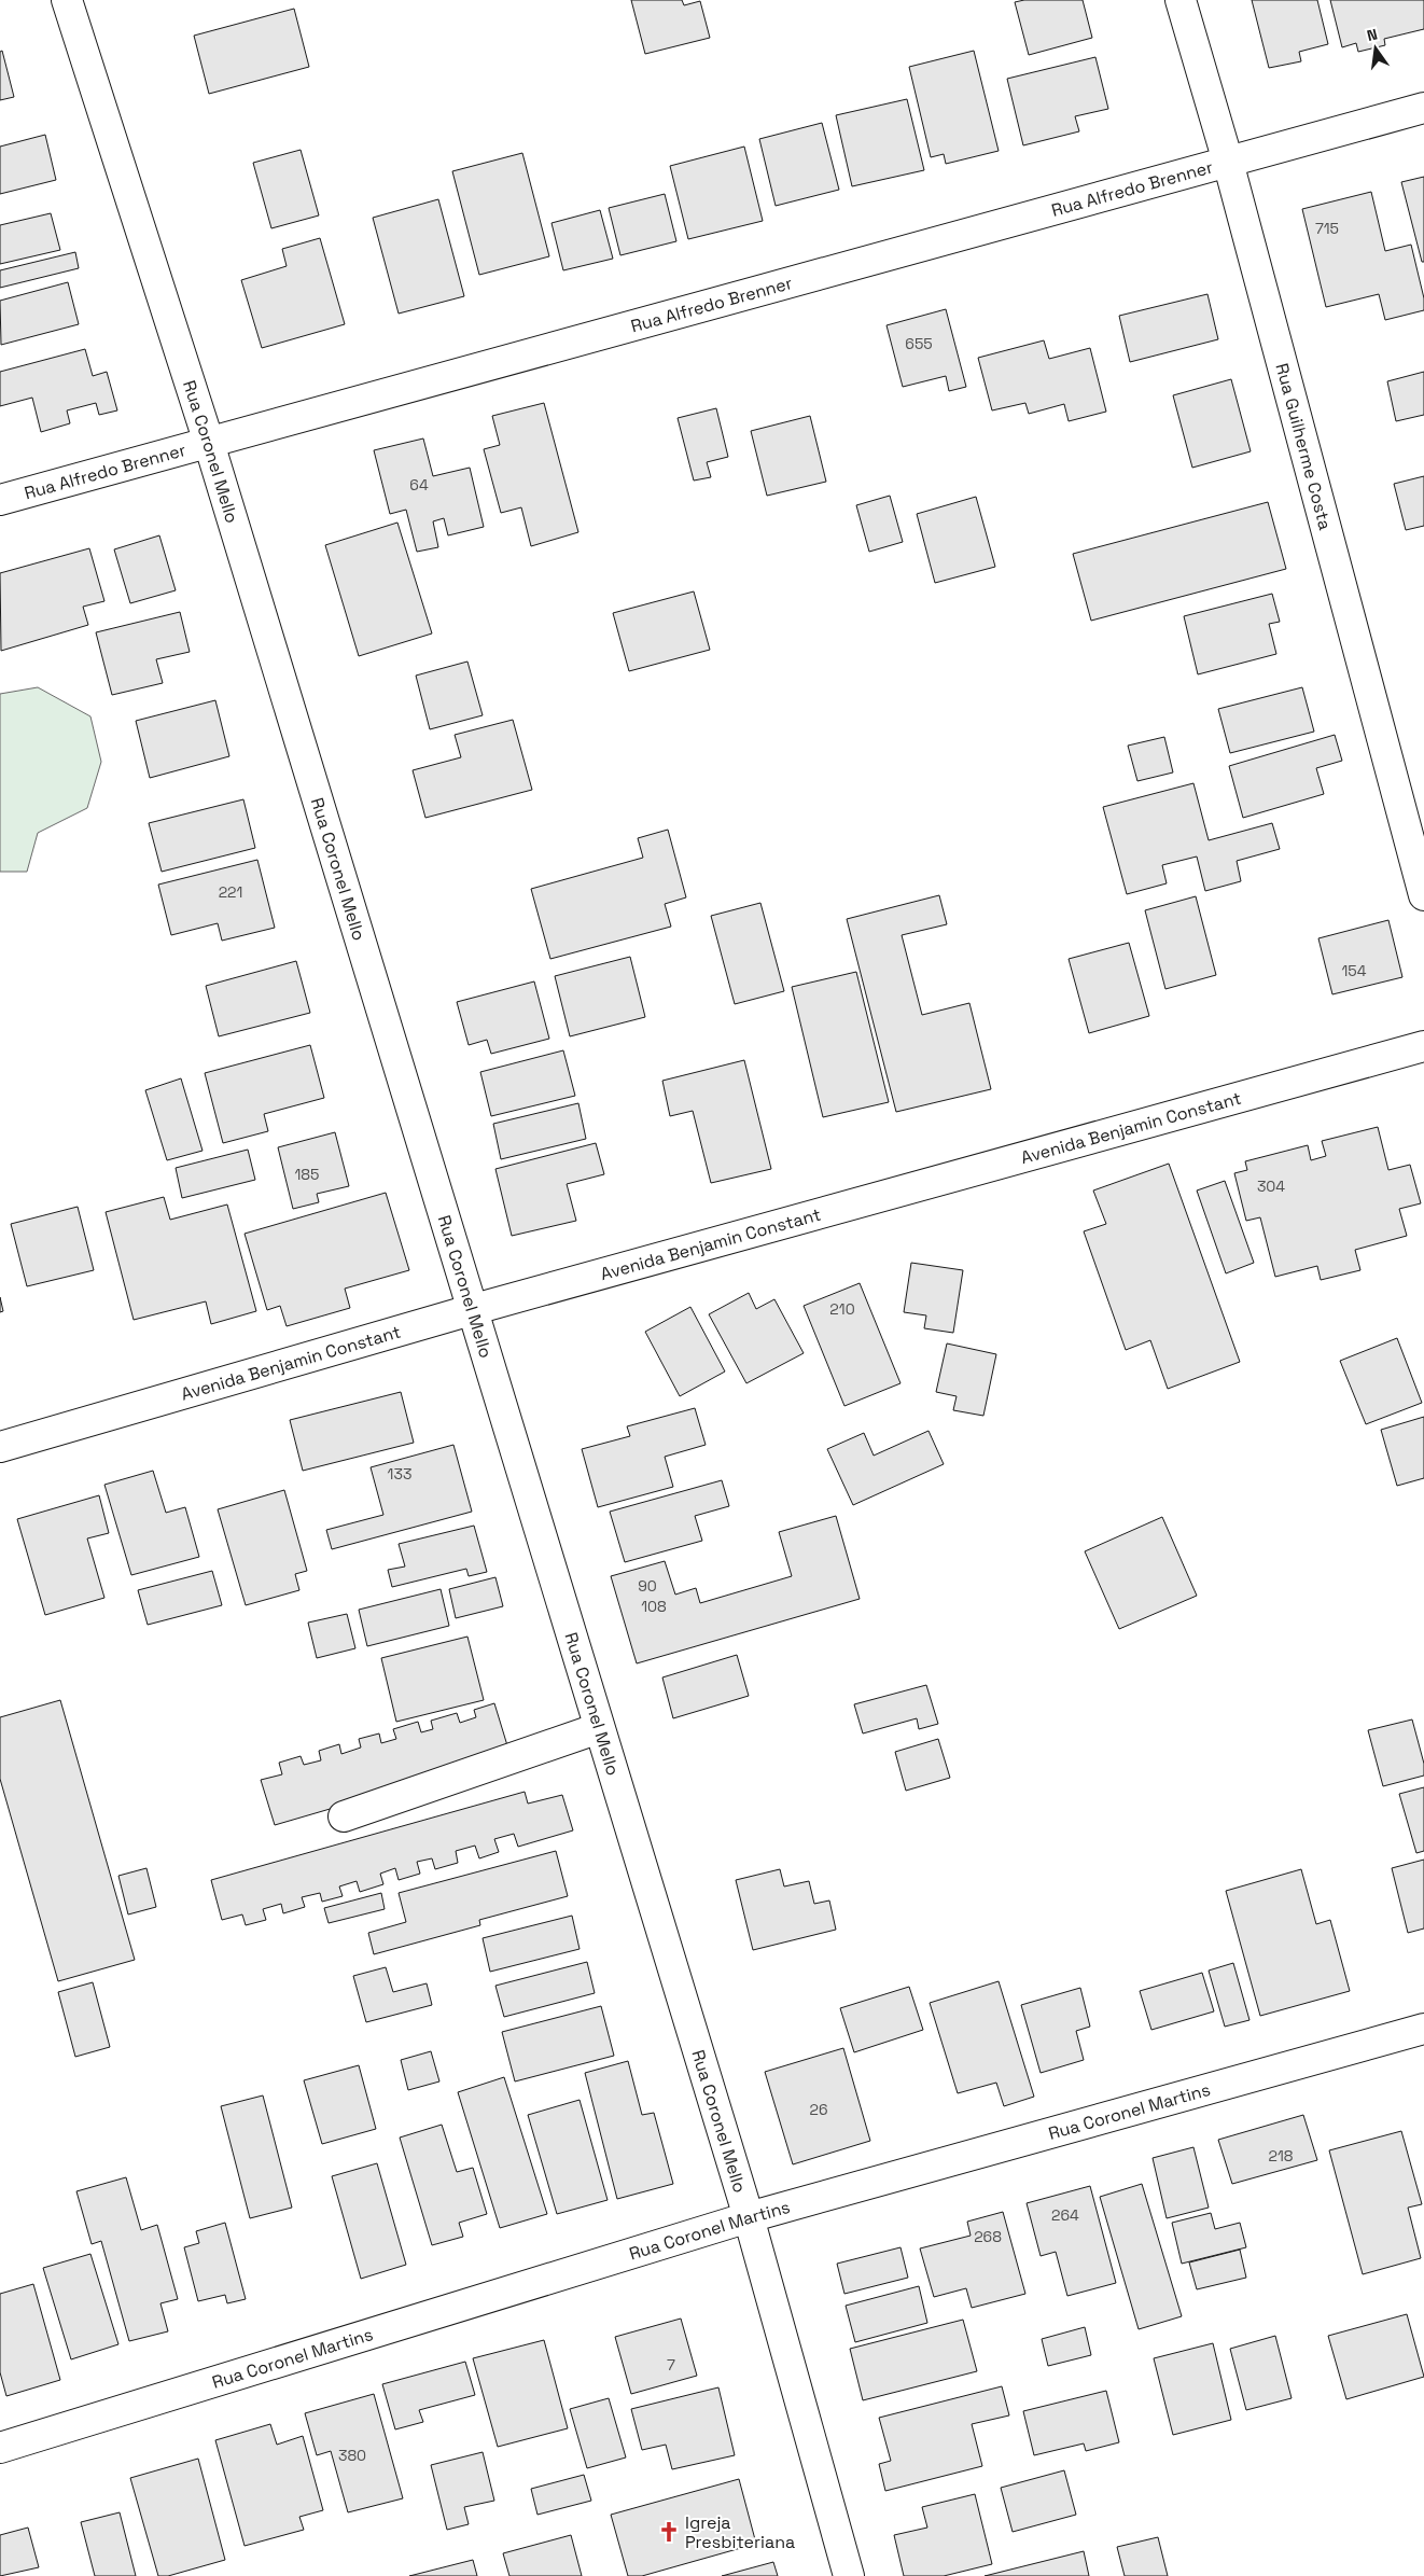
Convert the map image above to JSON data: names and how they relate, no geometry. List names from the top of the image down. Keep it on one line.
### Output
{"streets":{"street":["Rua Alfredo Brenner","Rua Guilherme Costa","Rua Coronel Mello","Avenida Benjamin Constant","Rua Coronel Martins"]},"crossings":[["Rua Alfredo Brenner","Rua Guilherme Costa"],["Rua Alfredo Brenner","Rua Coronel Mello"],["Rua Coronel Mello","Avenida Benjamin Constant"],["Rua Coronel Mello","Rua Coronel Martins"]],"places":{"church":["Igreja Presbiteriana"]},"house_numbers":["715","655","64","221","154","185","304","210","133","90","108","26","218","264","268","7","380"],"north":"top"}
